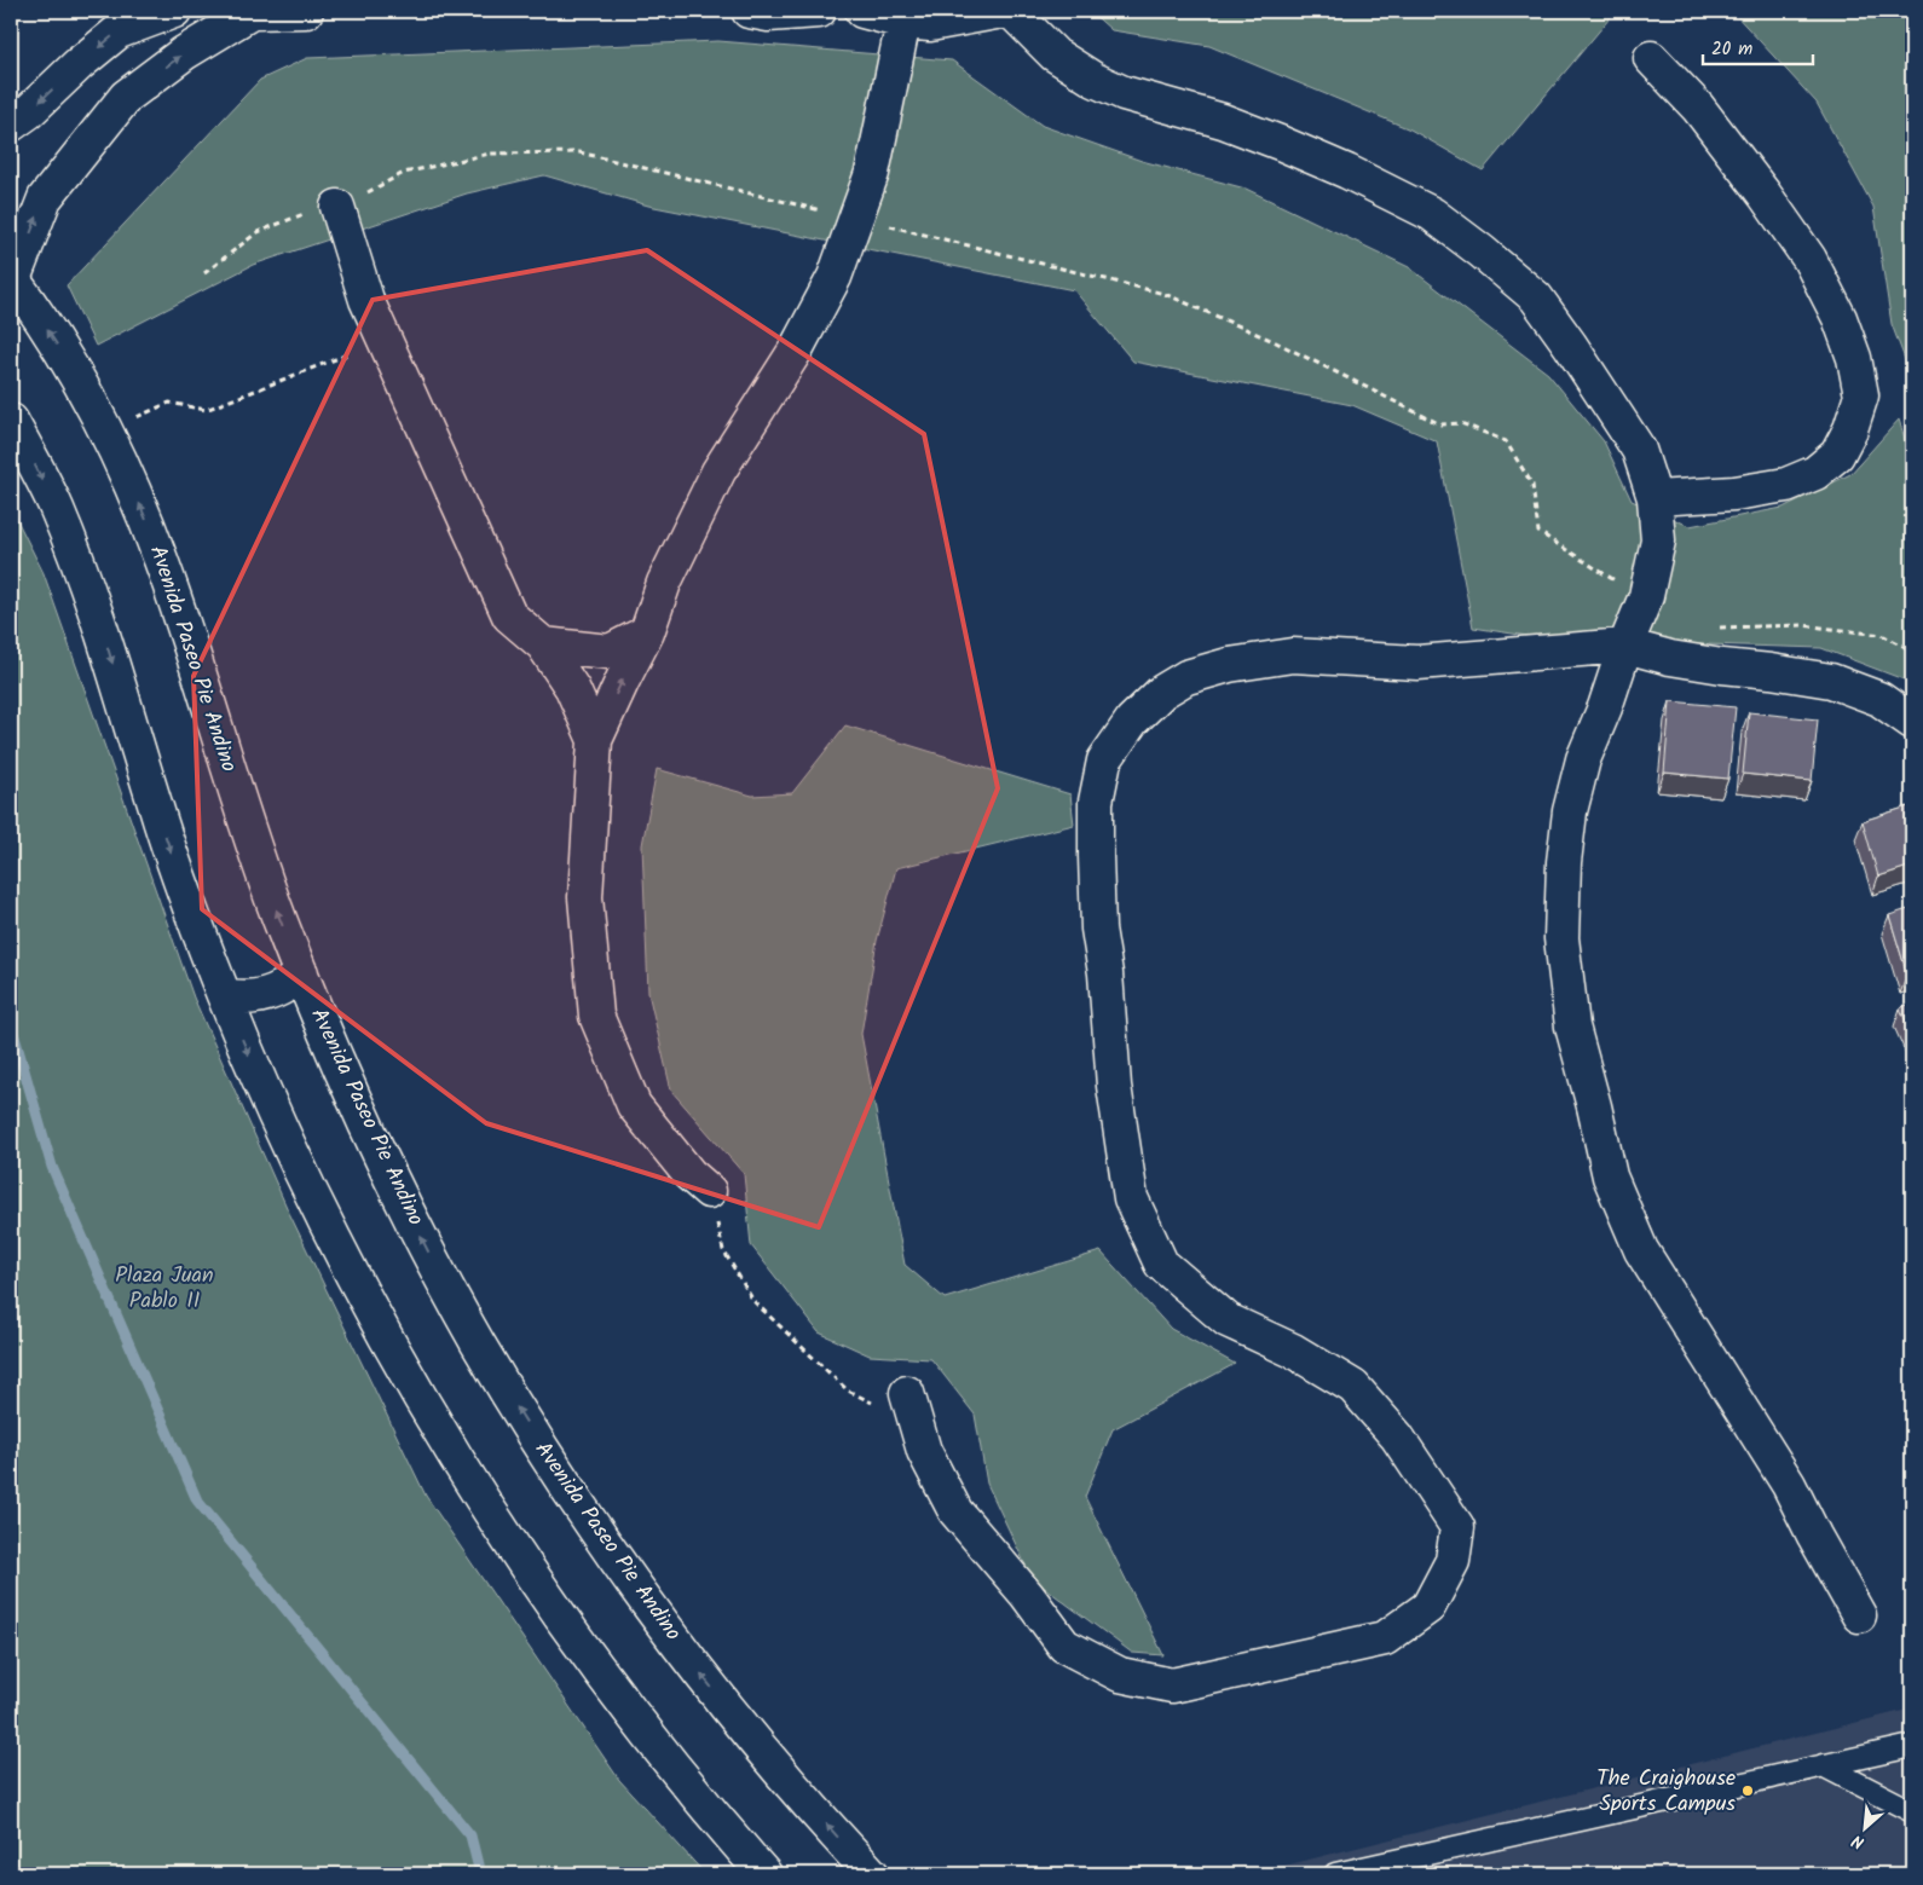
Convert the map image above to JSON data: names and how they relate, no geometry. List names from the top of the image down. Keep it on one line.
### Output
{"streets":{"street":["Avenida Paseo Pie Andino"]},"parks":["Plaza Juan Pablo II"],"places":["The Craighouse Sports Campus"],"scale_bar":"20 m","north":"bottom left"}
